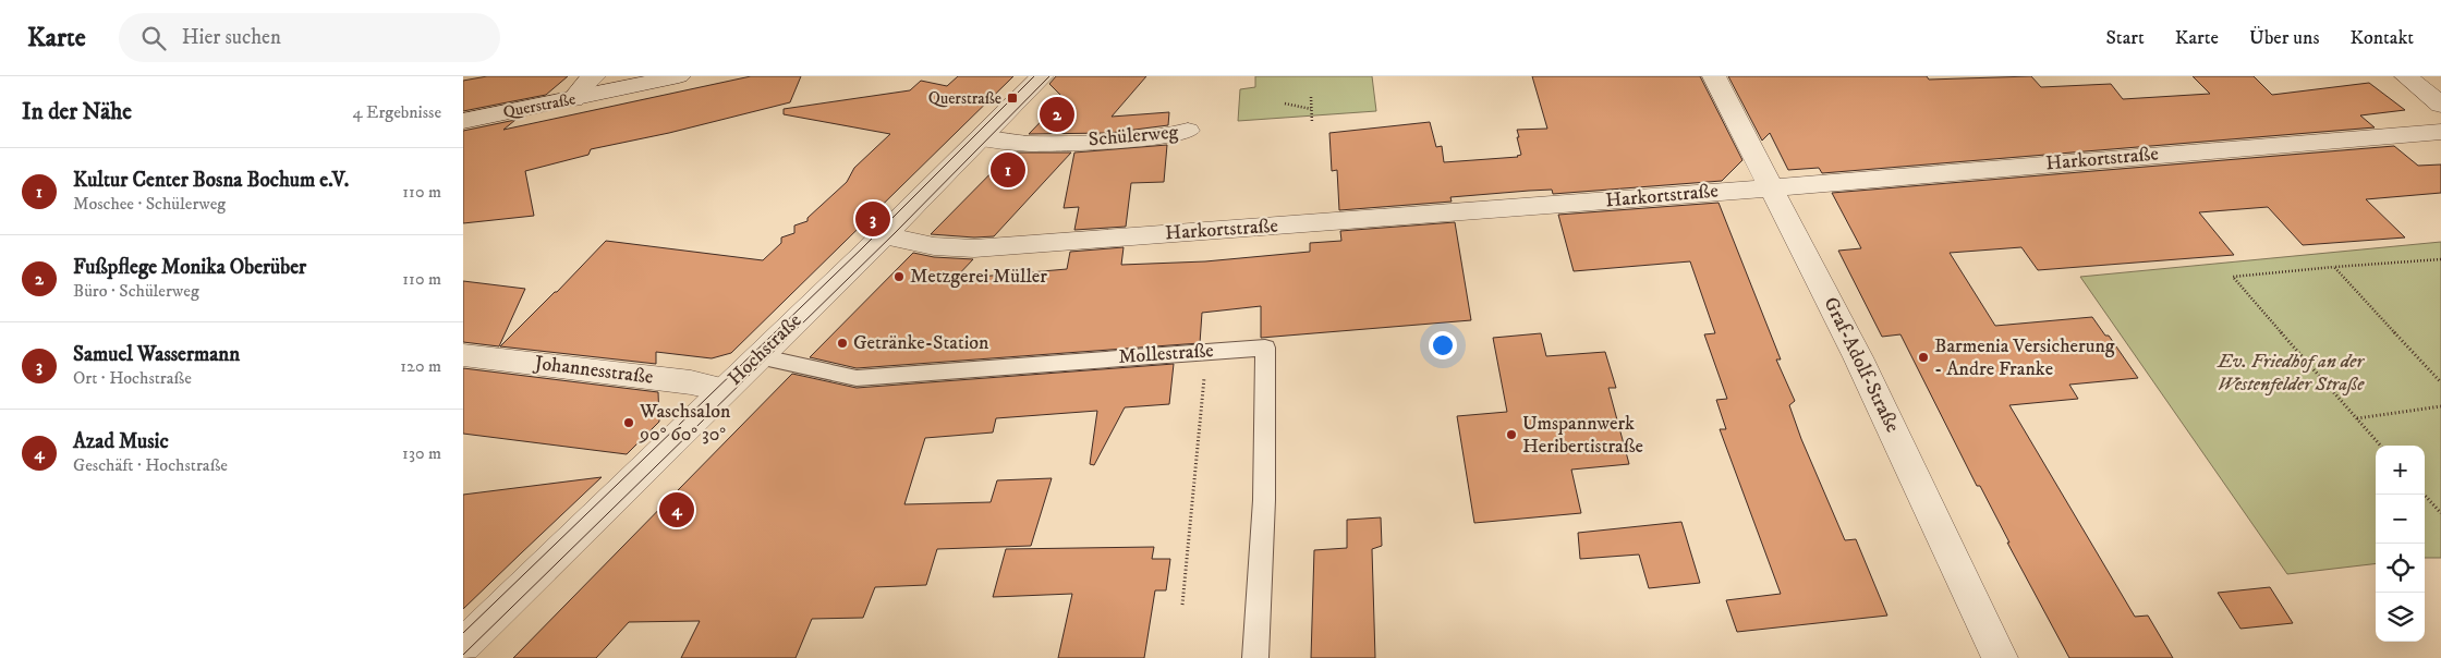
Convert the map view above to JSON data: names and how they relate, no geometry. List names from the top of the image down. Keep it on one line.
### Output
{"streets":{"street":["Querstraße","Schülerweg","Harkortstraße","Hochstraße","Graf-Adolf-Straße","Johannesstraße"],"lane":["Mollestraße"]},"crossings":[["Schülerweg","Hochstraße"],["Harkortstraße","Hochstraße"],["Harkortstraße","Graf-Adolf-Straße"],["Hochstraße","Mollestraße"],["Hochstraße","Johannesstraße"]],"parks":["Ev. Friedhof an der Westenfelder Straße"],"places":{"transit":["Querstraße"],"other":["Metzgerei Müller","Getränke-Station","Barmenia Versicherung - Andre Franke","Waschsalon 90° 60° 30°","Umspannwerk Heribertistraße"]},"page":{"header":"Karte","search":"Hier suchen","nav":["Start","Karte","Über uns","Kontakt"],"heading":["In der Nähe","4 Ergebnisse"],"pins":["2","1","3","4"],"list":[{"mark":"1","name":"Kultur Center Bosna Bochum e.V.","note":"Moschee · Schülerweg","value":"110 m"},{"mark":"2","name":"Fußpflege Monika Oberüber","note":"Büro · Schülerweg","value":"110 m"},{"mark":"3","name":"Samuel Wassermann","note":"Ort · Hochstraße","value":"120 m"},{"mark":"4","name":"Azad Music","note":"Geschäft · Hochstraße","value":"130 m"}],"map_buttons":["+","−"]}}
